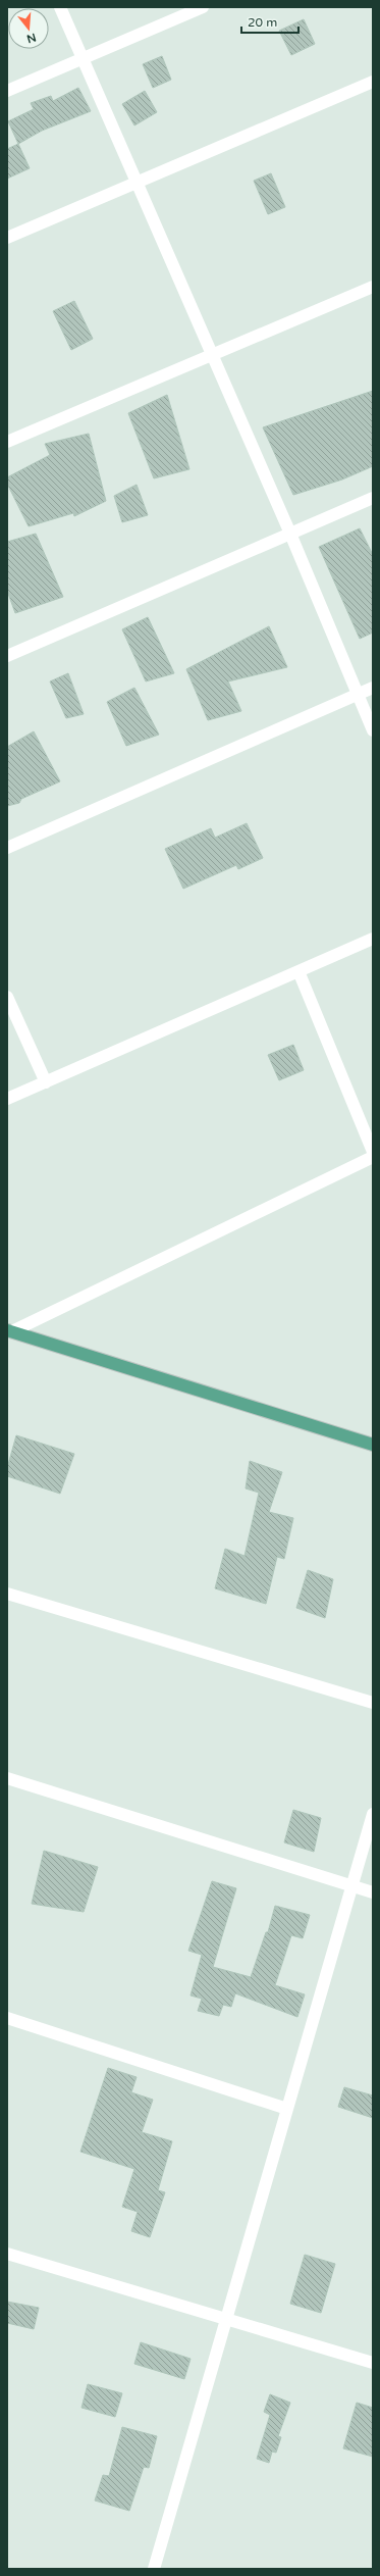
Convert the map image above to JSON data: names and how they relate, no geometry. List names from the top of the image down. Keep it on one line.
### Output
{"scale_bar":"20 m","north":"bottom"}
